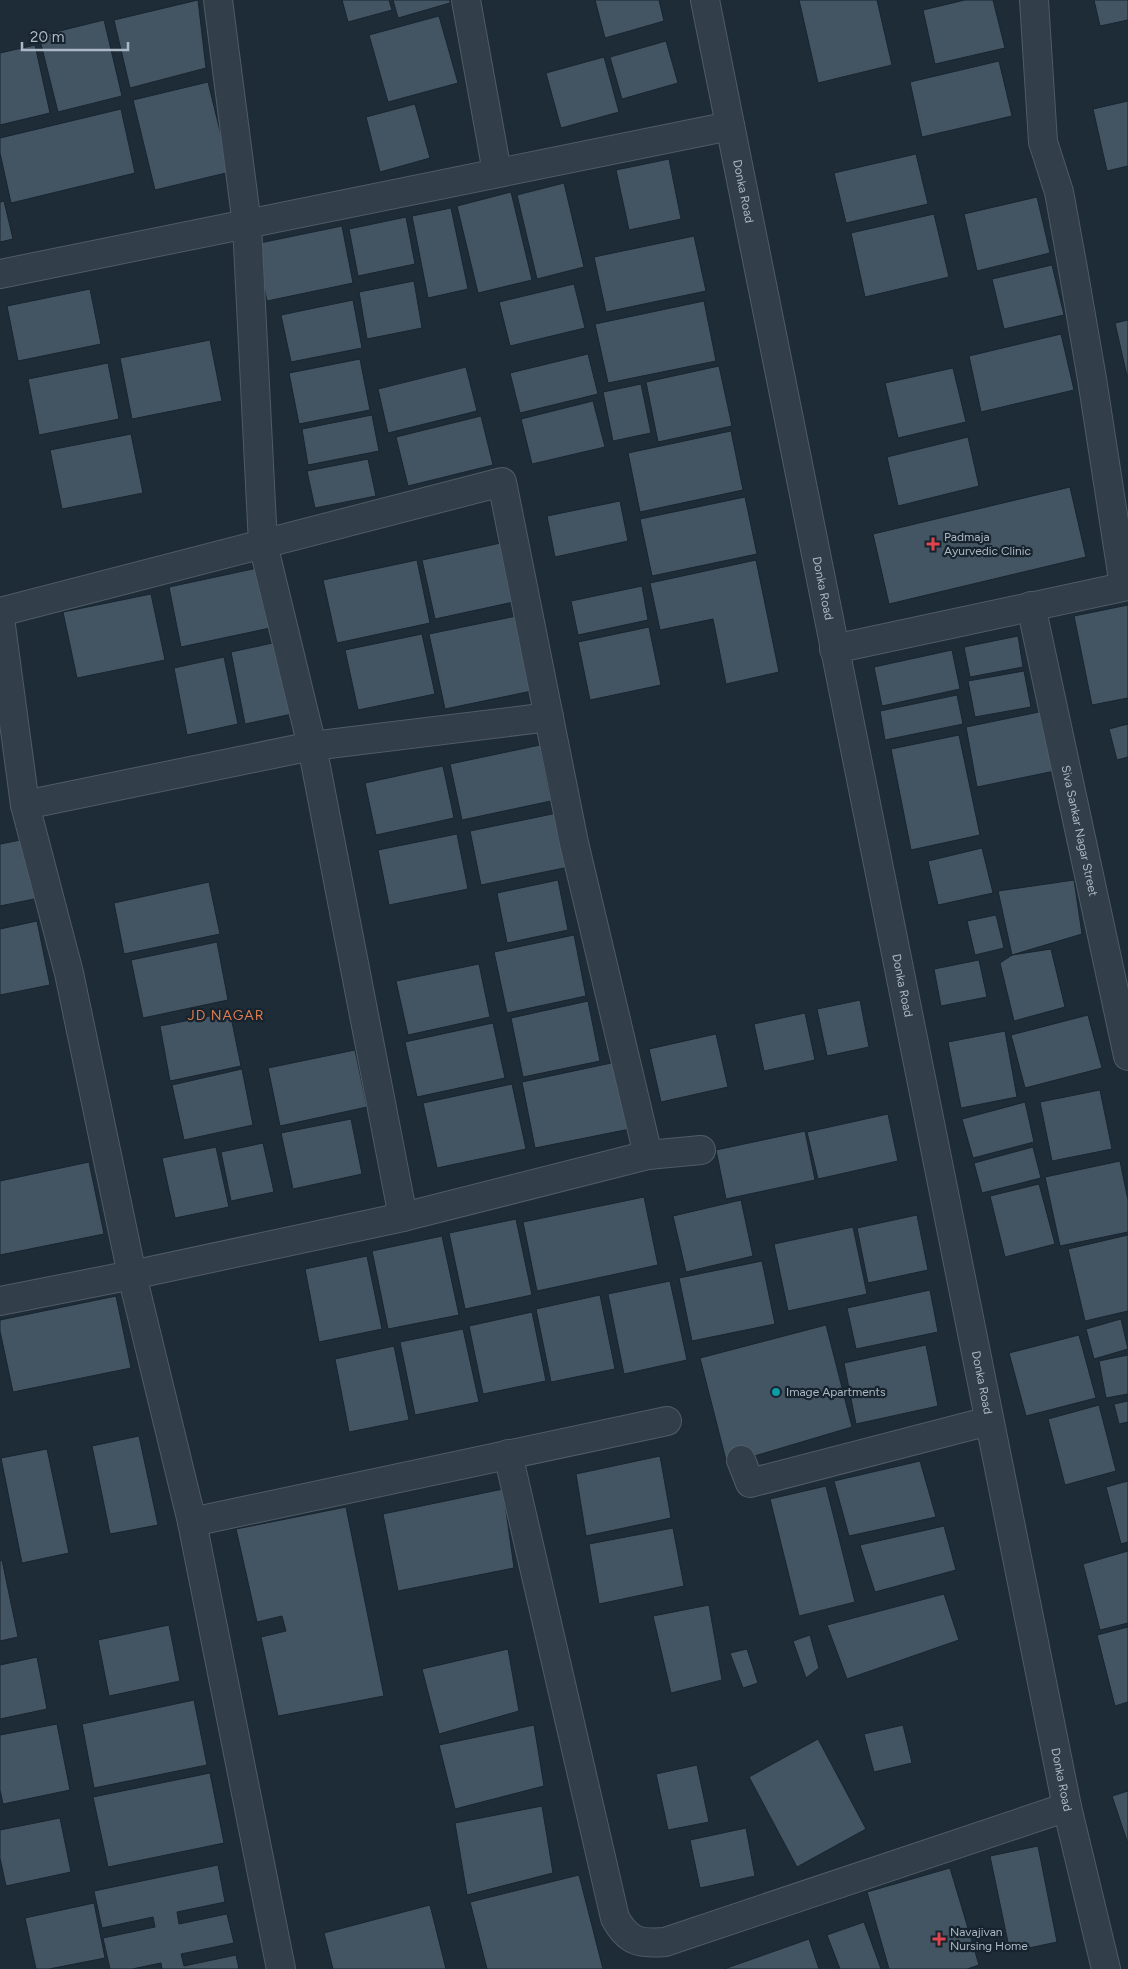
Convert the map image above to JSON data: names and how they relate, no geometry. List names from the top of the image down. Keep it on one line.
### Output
{"streets":{"street":["Donka Road","Siva Sankar Nagar Street"]},"districts":["JD NAGAR"],"places":{"health":["Padmaja Ayurvedic Clinic","Navajivan Nursing Home"],"other":["Image Apartments"]},"scale_bar":"20 m"}
